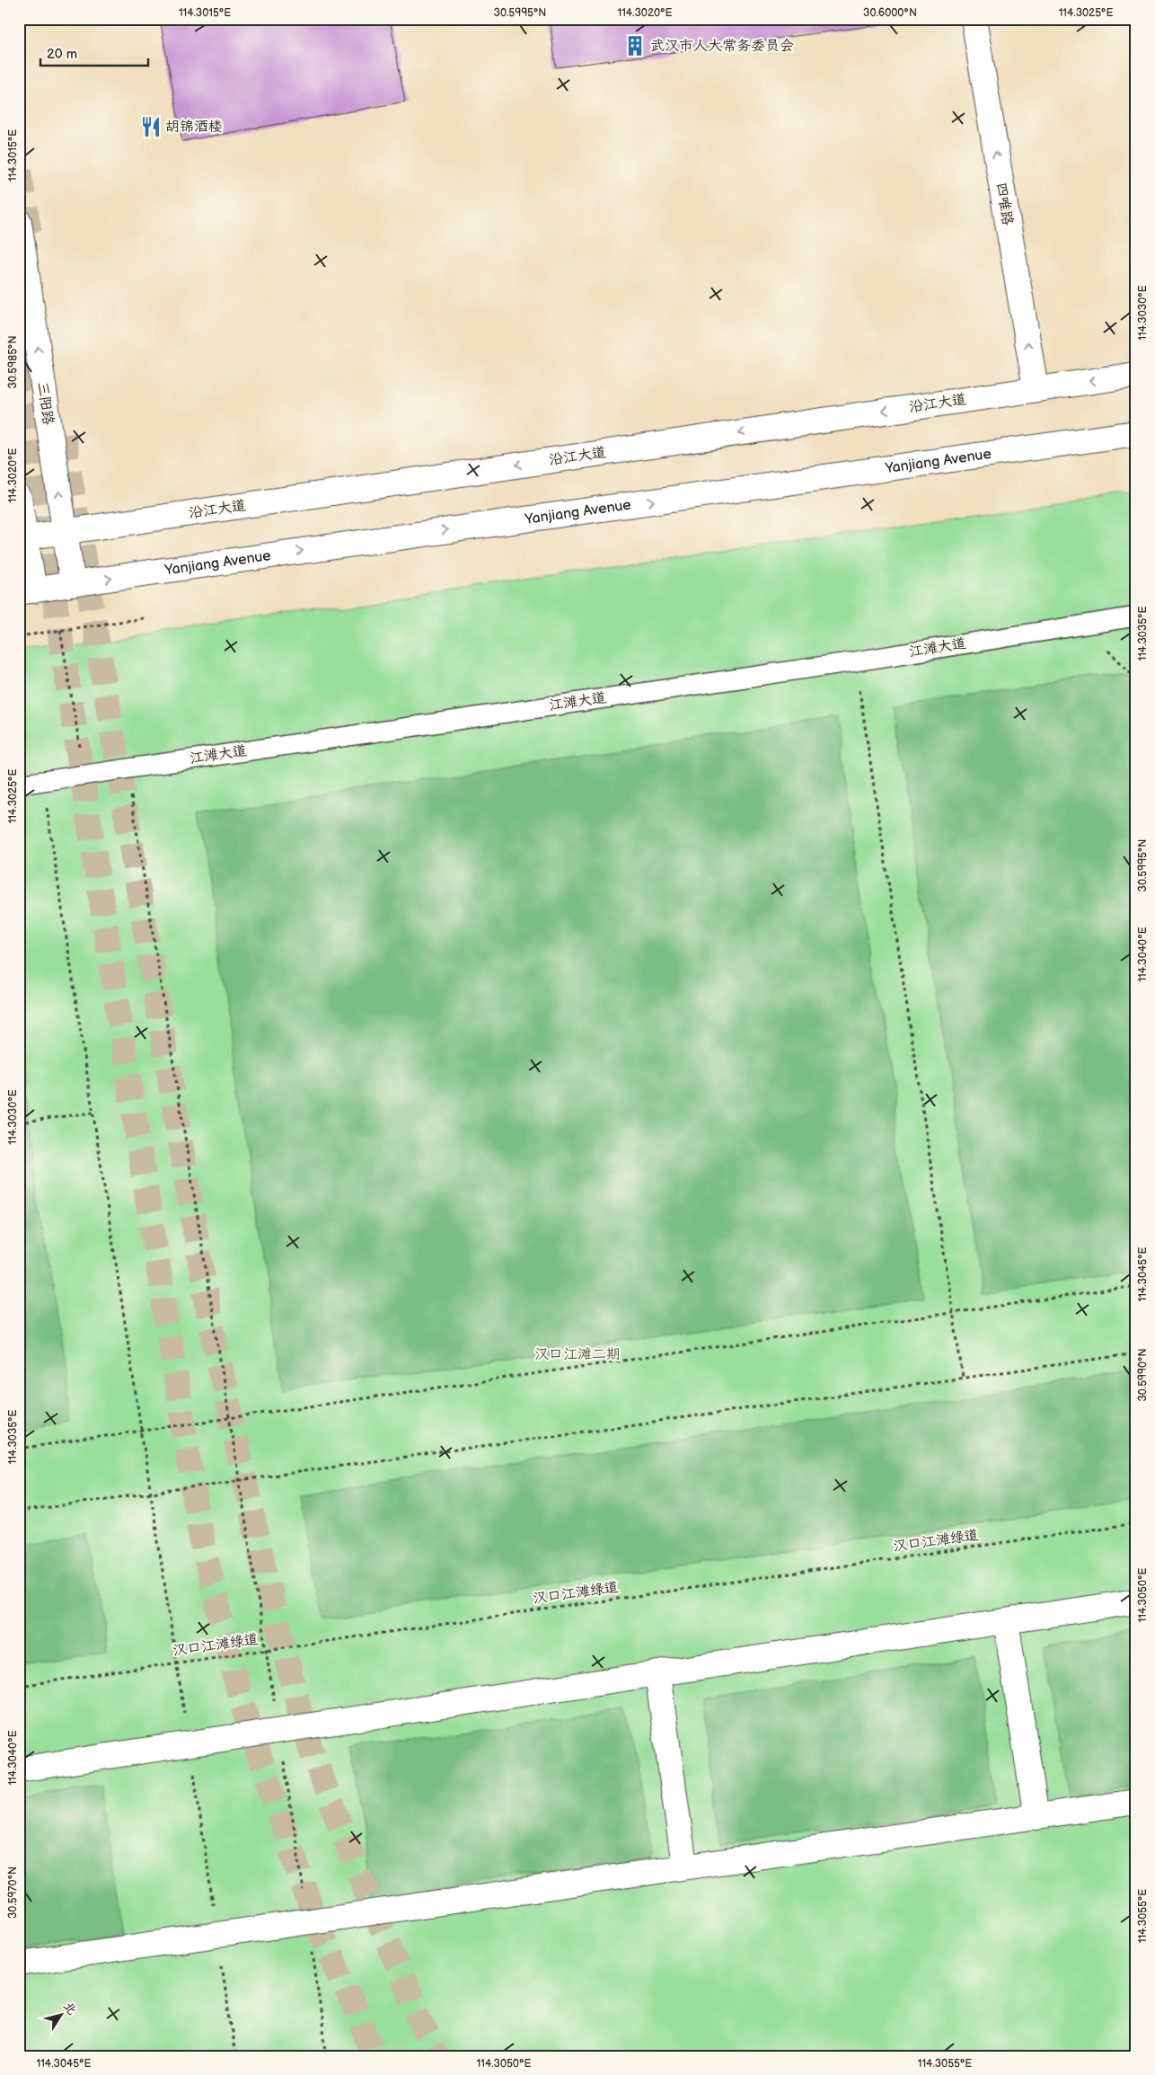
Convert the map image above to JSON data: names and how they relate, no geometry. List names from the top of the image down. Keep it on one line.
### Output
{"streets":{"street":["四唯路","三阳路","沿江大道","Yanjiang Avenue"],"lane":["江滩大道"],"path":["汉口江滩绿道"]},"crossings":[["四唯路","沿江大道"],["三阳路","沿江大道"],["三阳路","Yanjiang Avenue"]],"one_way":["四唯路","三阳路","沿江大道","Yanjiang Avenue"],"parks":["汉口江滩二期"],"places":{"building":["武汉市人大常务委员会"],"restaurant":["胡锦酒楼"]},"scale_bar":"20 m","north":"top right","coordinates":["114.3015°E","30.5995°N","114.3020°E","30.6000°N","114.3025°E","114.3030°E","30.5985°N","114.3035°E","114.3040°E","114.3045°E","30.5990°N","114.3050°E","30.5970°N","114.3055°E"]}
